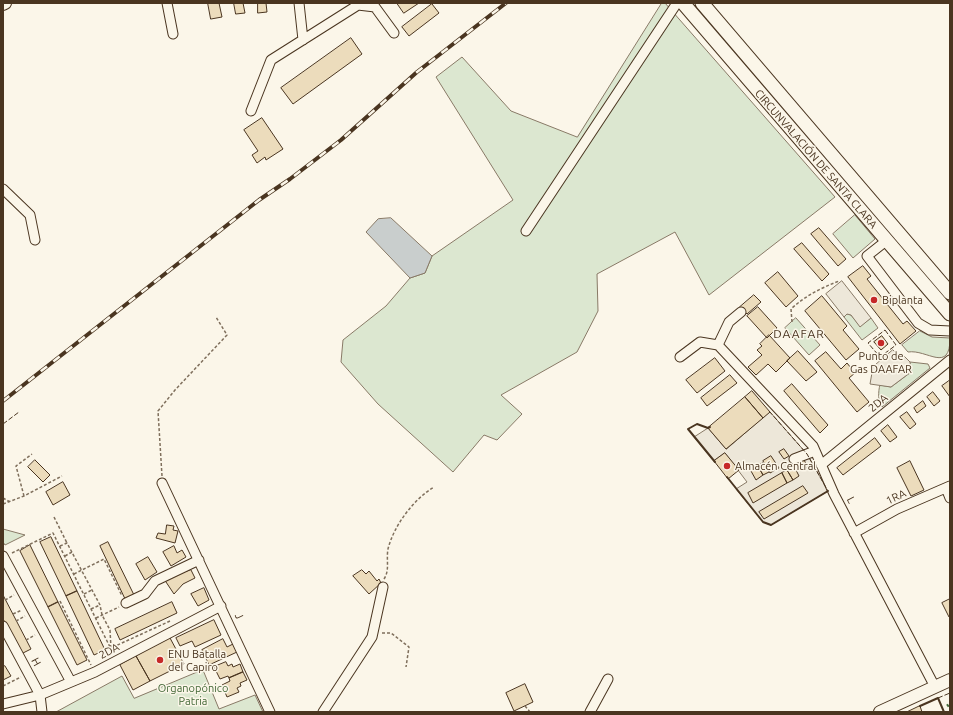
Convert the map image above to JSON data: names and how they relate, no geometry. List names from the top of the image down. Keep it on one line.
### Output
{"streets":{"highway":["CIRCUNVALACIÓN DE SANTA CLARA"],"street":["2DA","1RA","L","J","H"]},"crossings":[["2DA","L"],["2DA","J"],["2DA","H"],["1RA","L"]],"districts":["DAAFAR"],"parks":["Organopónico Patria"],"places":["Biplanta","Punto de Gas DAAFAR","Almacén Central","ENU Batalla del Capiro"]}
